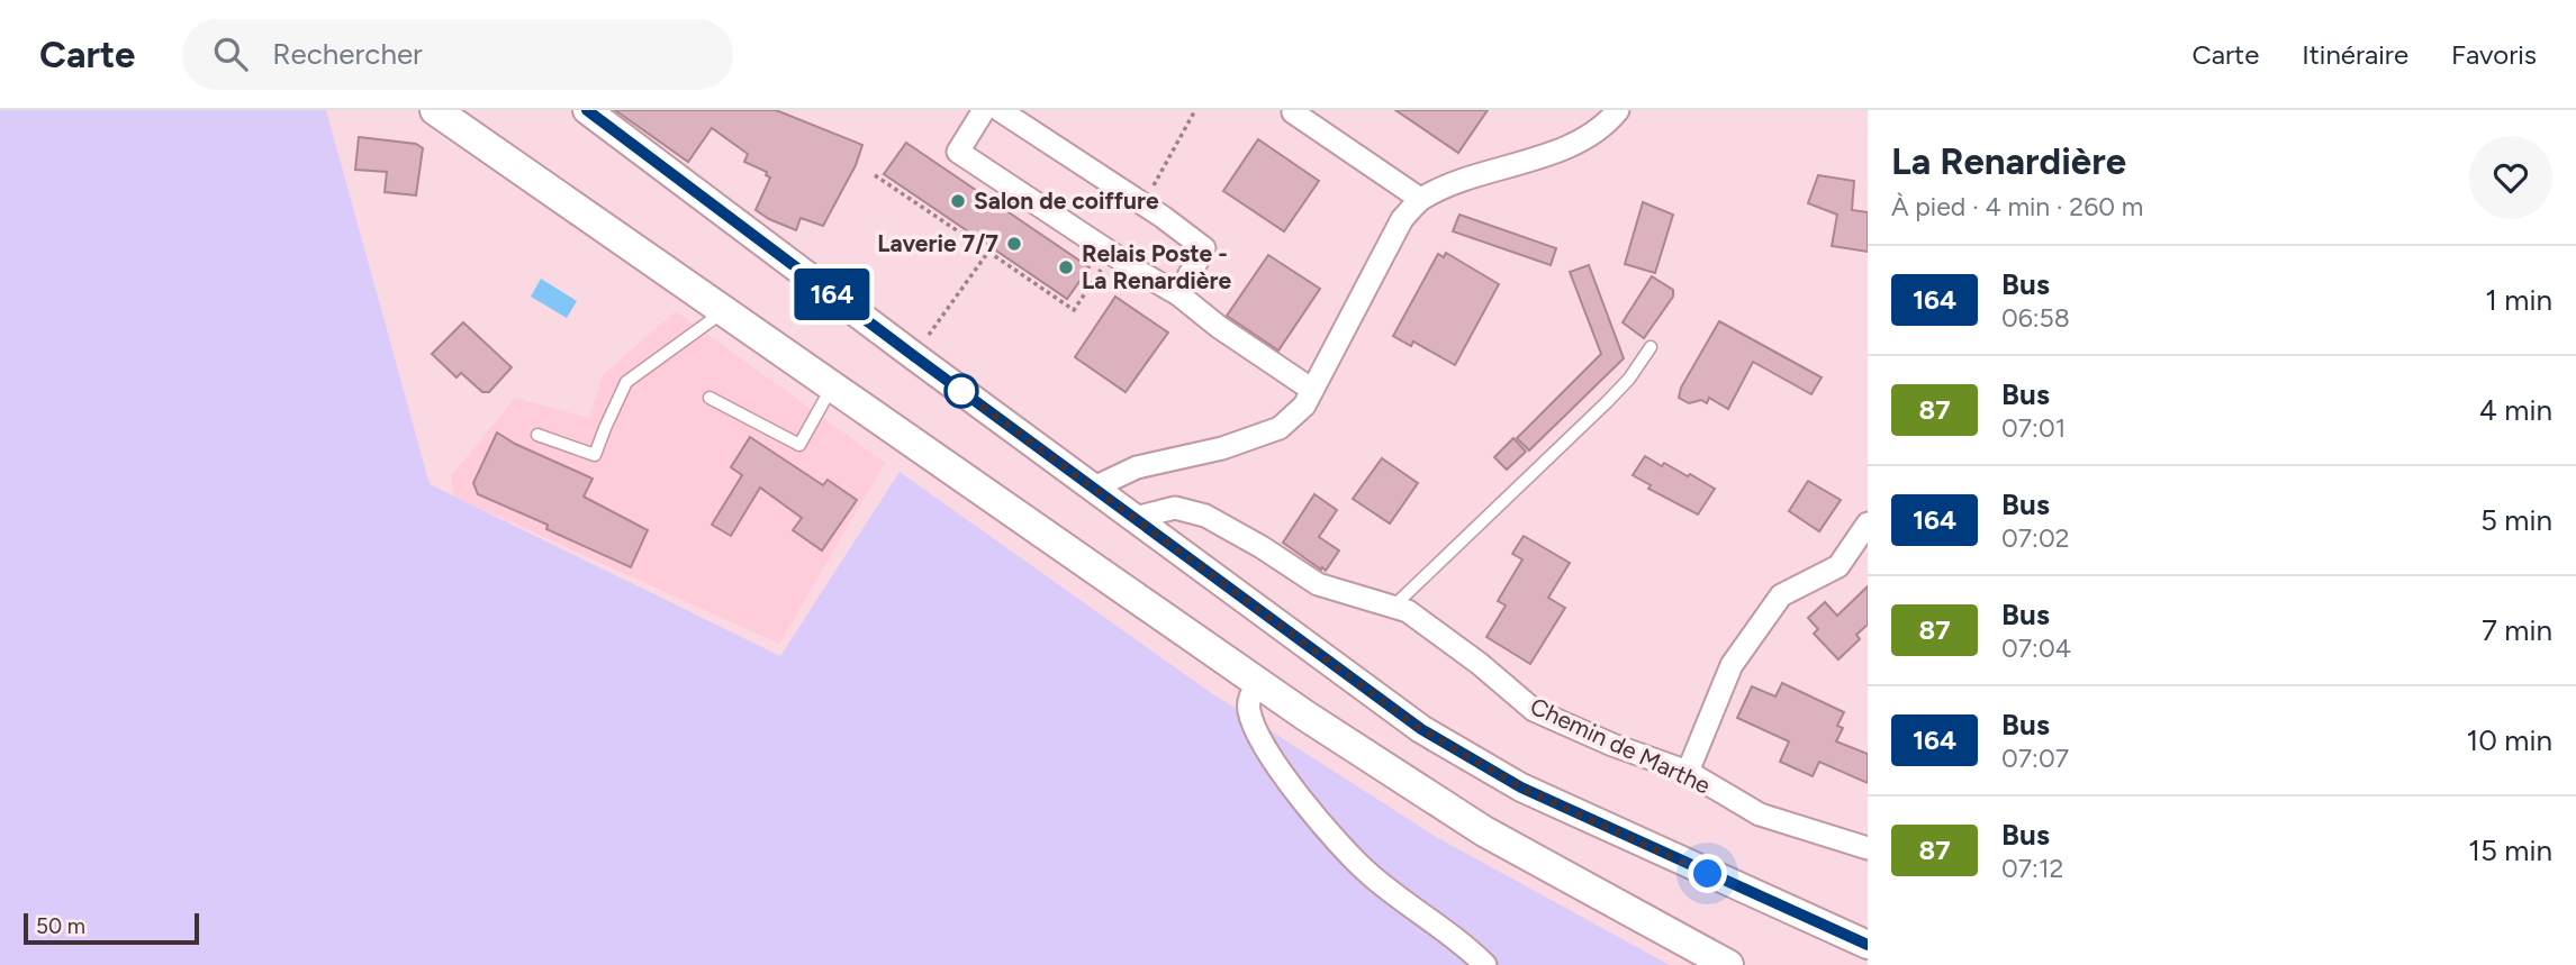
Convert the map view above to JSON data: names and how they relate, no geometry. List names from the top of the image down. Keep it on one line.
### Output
{"streets":{"street":["Chemin de Marthe"]},"places":["Salon de coiffure","Laverie 7/7","Relais Poste - La Renardière"],"lines":["bus line 164"],"scale_bar":"50 m","page":{"header":"Carte","search":"Rechercher","nav":["Carte","Itinéraire","Favoris"],"on_map":"164","heading":["La Renardière","À pied · 4 min · 260 m"],"list":[{"mark":"164","name":"Bus","note":"06:58","value":"1 min"},{"mark":"87","name":"Bus","note":"07:01","value":"4 min"},{"mark":"164","name":"Bus","note":"07:02","value":"5 min"},{"mark":"87","name":"Bus","note":"07:04","value":"7 min"},{"mark":"164","name":"Bus","note":"07:07","value":"10 min"},{"mark":"87","name":"Bus","note":"07:12","value":"15 min"}],"scale":"50 m"}}
